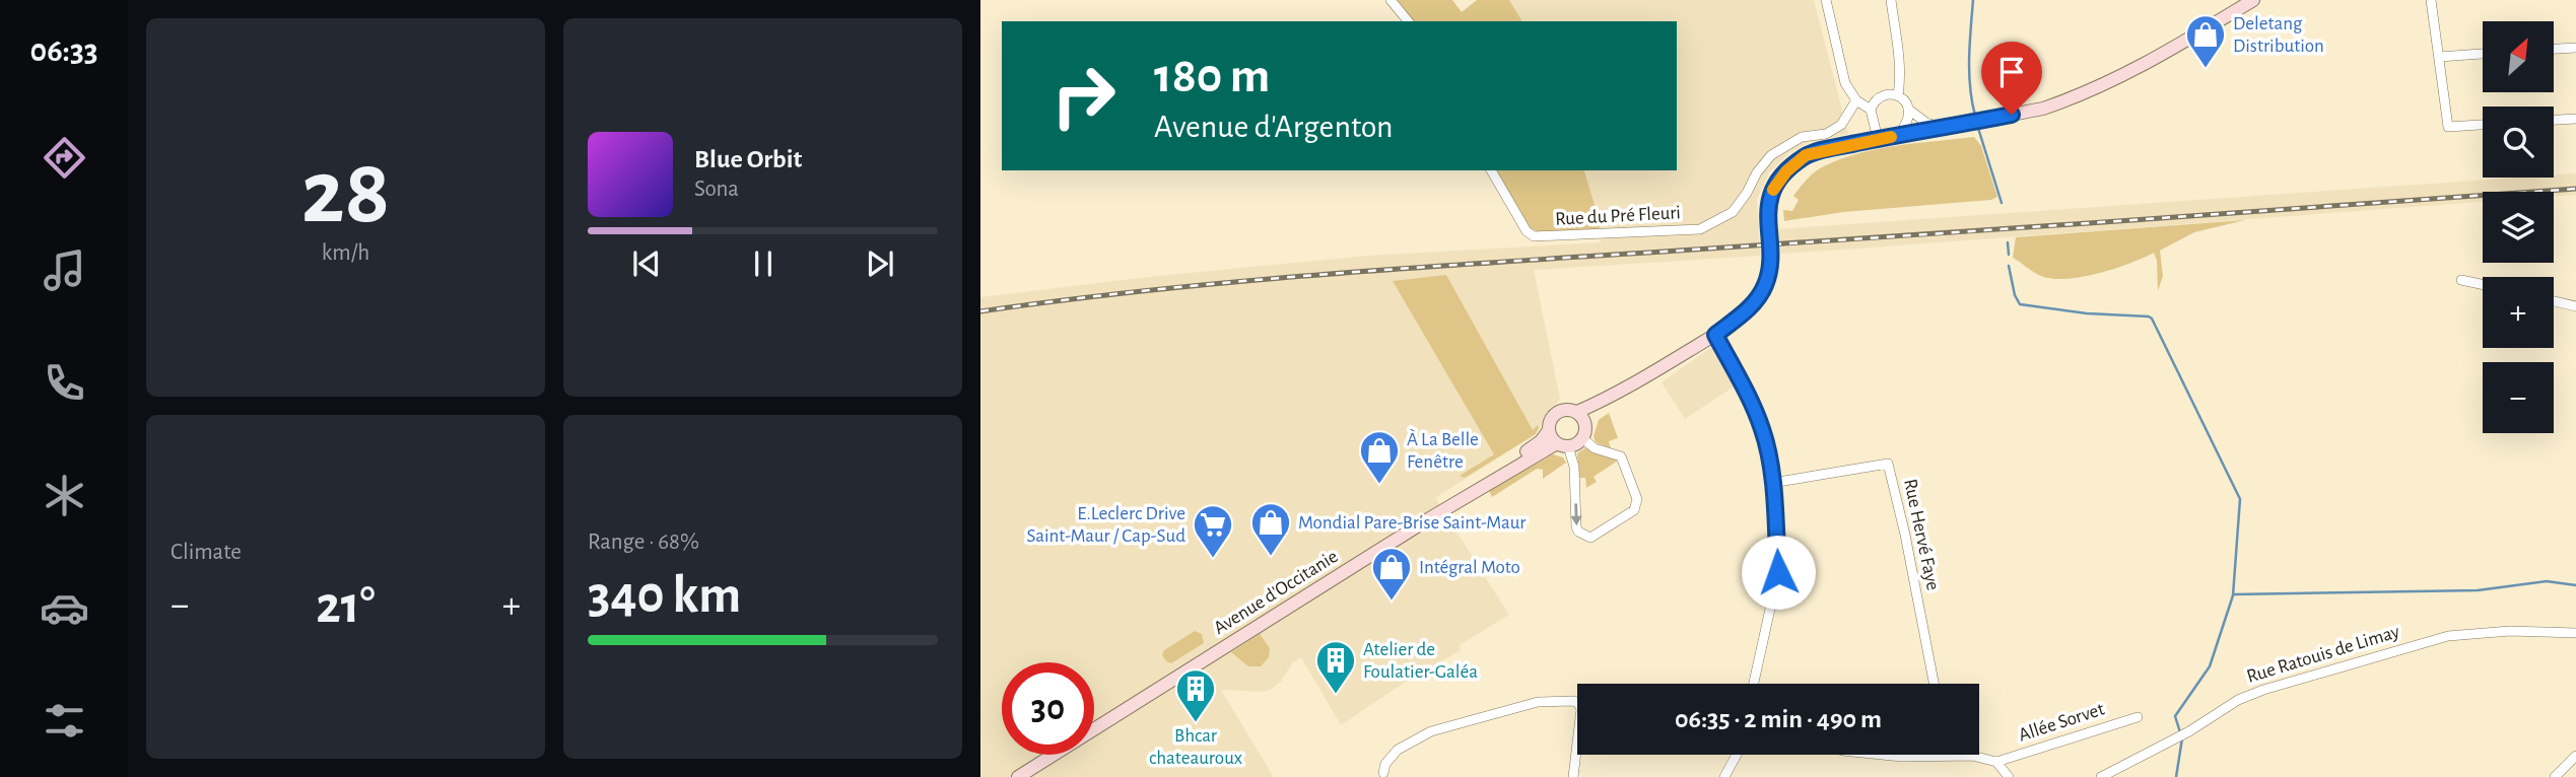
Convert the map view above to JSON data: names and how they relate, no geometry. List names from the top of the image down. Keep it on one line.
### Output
{"streets":{"main road":["Avenue d'Occitanie"],"street":["Rue du Pré Fleuri","Rue Hervé Faye","Rue Ratouis de Limay","Allée Sorvet"]},"places":{"shop":["Deletang Distribution","À La Belle Fenêtre","Mondial Pare-Brise Saint-Maur","Intégral Moto"],"supermarket":["E.Leclerc Drive Saint-Maur / Cap-Sud"],"building":["Atelier de Foulatier-Galéa","Bhcar chateauroux"]},"north":"top right","page":{"tabs":"06:33","tile":[["28","km/h"],"Climate",["Range · 68%","340 km"]],"map_buttons":["+","−"],"turn":["180 m","Avenue d'Argenton"],"song":["Blue Orbit","Sona"],"heat":["−","21°","+"],"limit":"30","trip":"06:35 · 2 min · 490 m"}}
